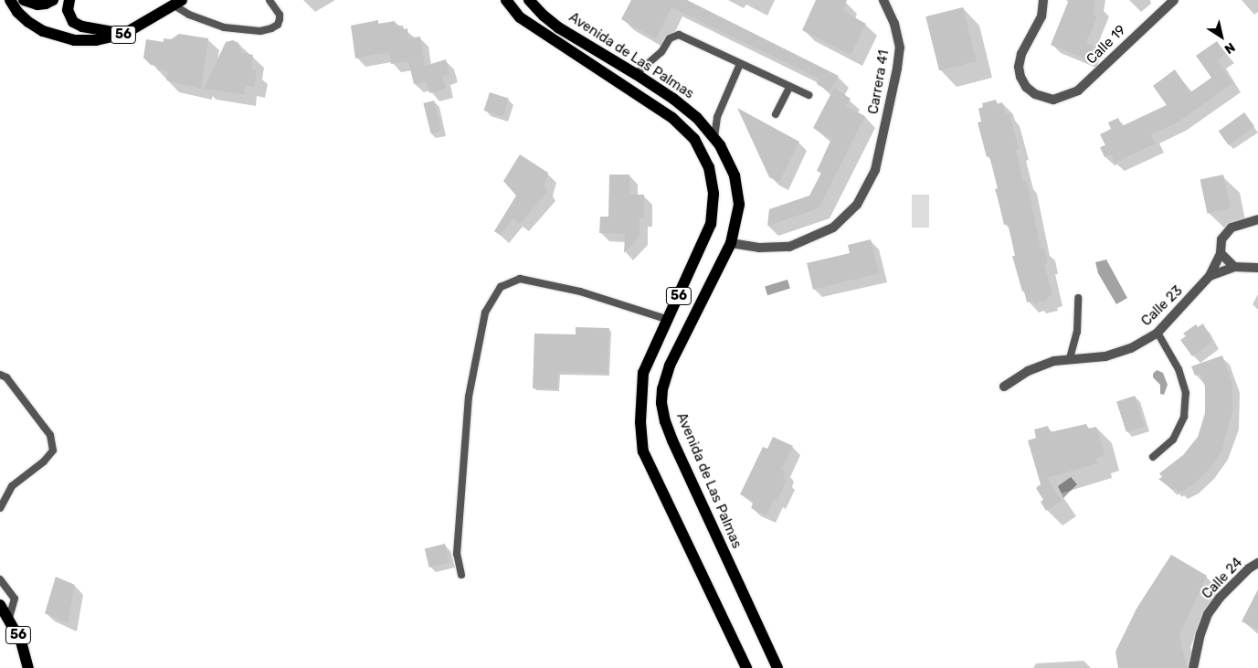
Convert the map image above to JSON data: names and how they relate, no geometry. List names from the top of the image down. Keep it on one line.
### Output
{"streets":{"main road":["56","Avenida de Las Palmas"],"street":["Calle 19","Carrera 41","Calle 23","Calle 24"]},"crossings":[["Avenida de Las Palmas","Carrera 41"]],"north":"bottom right"}
